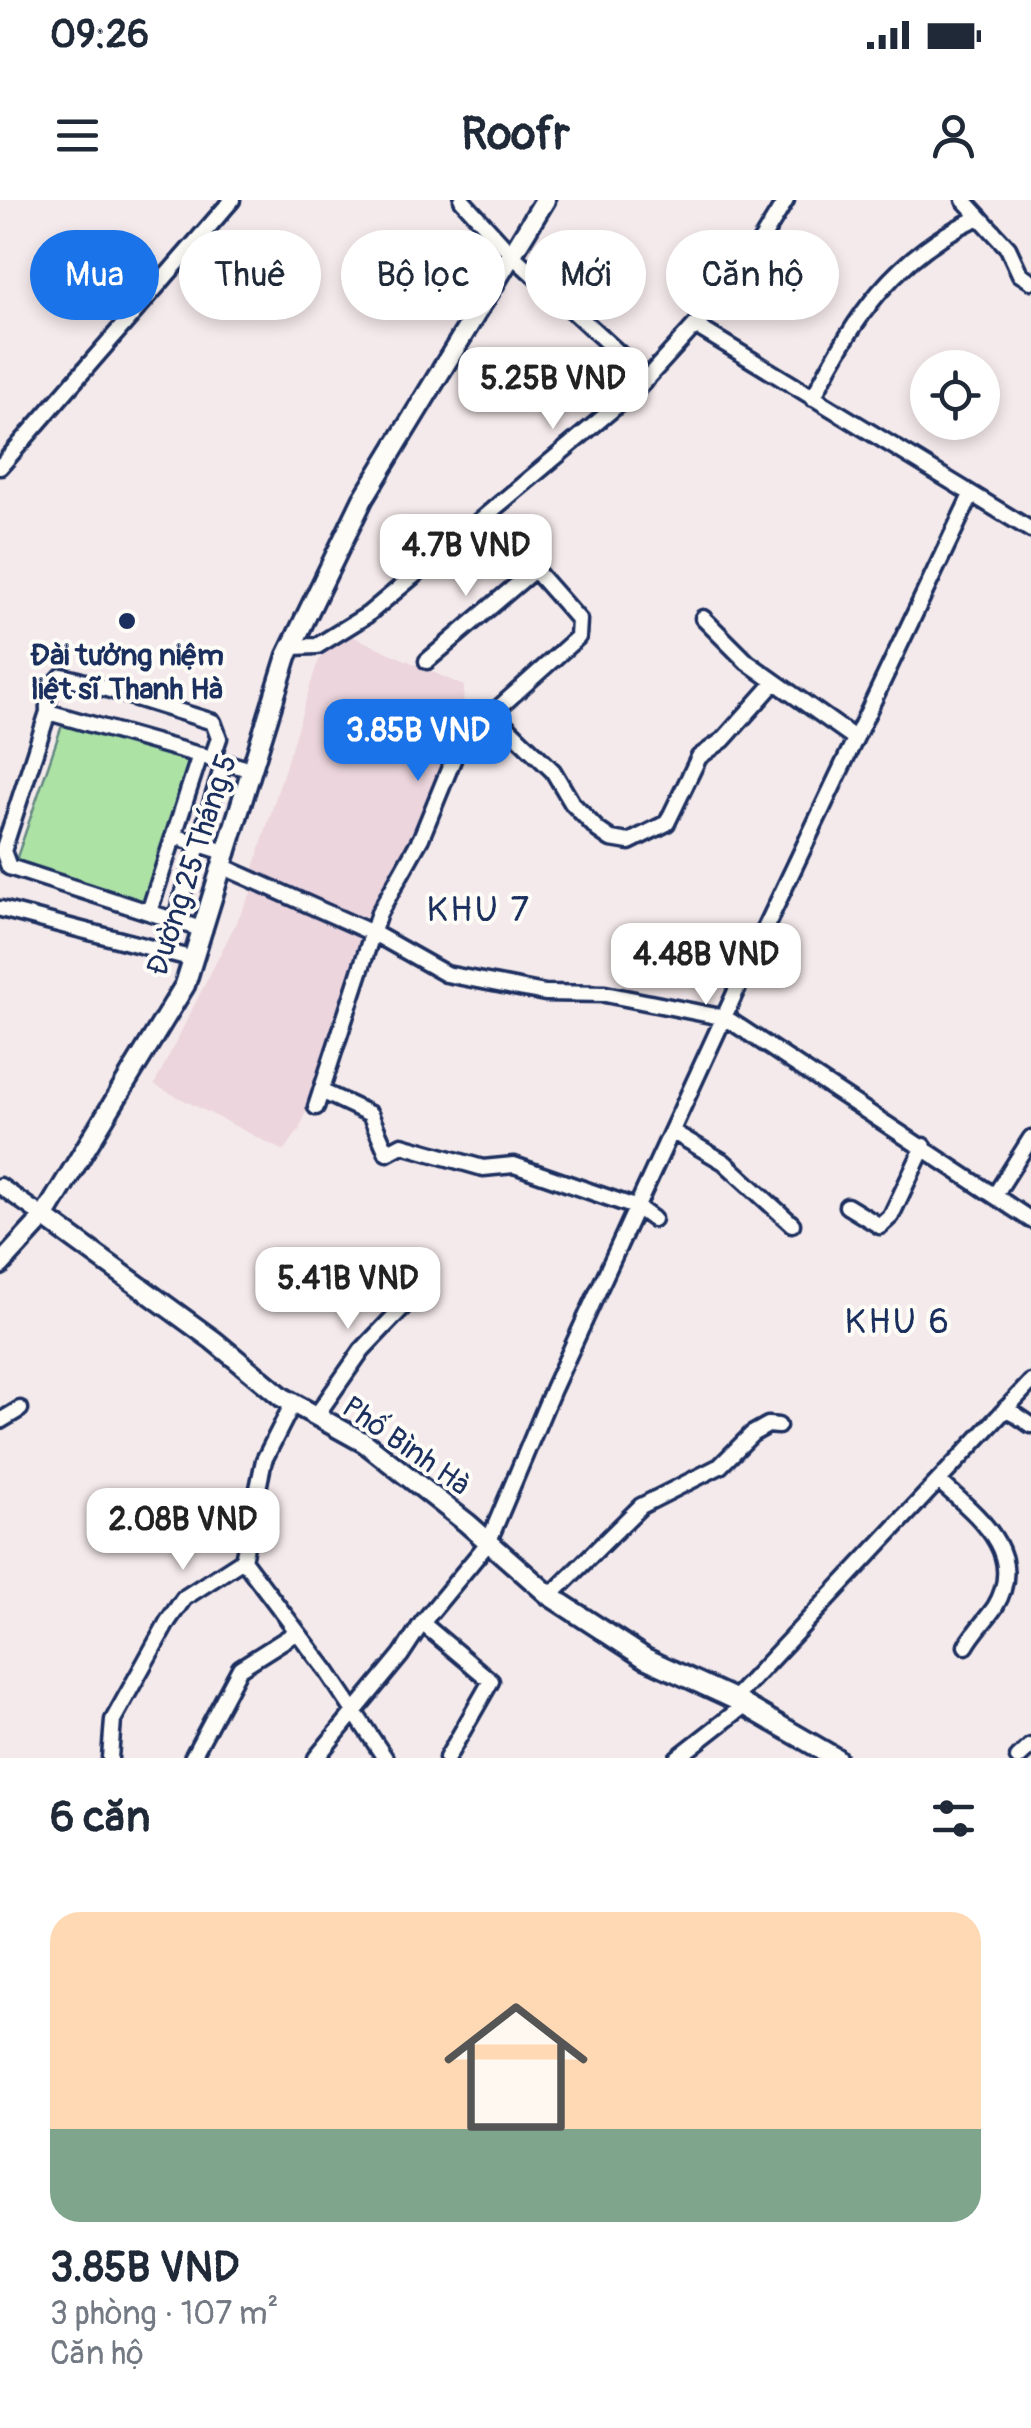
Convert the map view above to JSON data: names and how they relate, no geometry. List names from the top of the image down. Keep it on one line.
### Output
{"streets":{"main road":["Đường 25 Tháng 5","Phố Bình Hà"]},"crossings":[["Đường 25 Tháng 5","Phố Bình Hà"]],"districts":["KHU 7","KHU 6"],"places":["Đài tưởng niệm liệt sĩ Thanh Hà"],"page":{"status":"09:26","header":"Roofr","chip":["Mua","Thuê","Bộ lọc","Mới","Căn hộ"],"price":["5.25B VND","4.7B VND","3.85B VND","4.48B VND","5.41B VND","2.08B VND"],"heading":"6 căn","list":[{"name":"3.85B VND","note":"3 phòng · 107 m² · Căn hộ"}]}}
